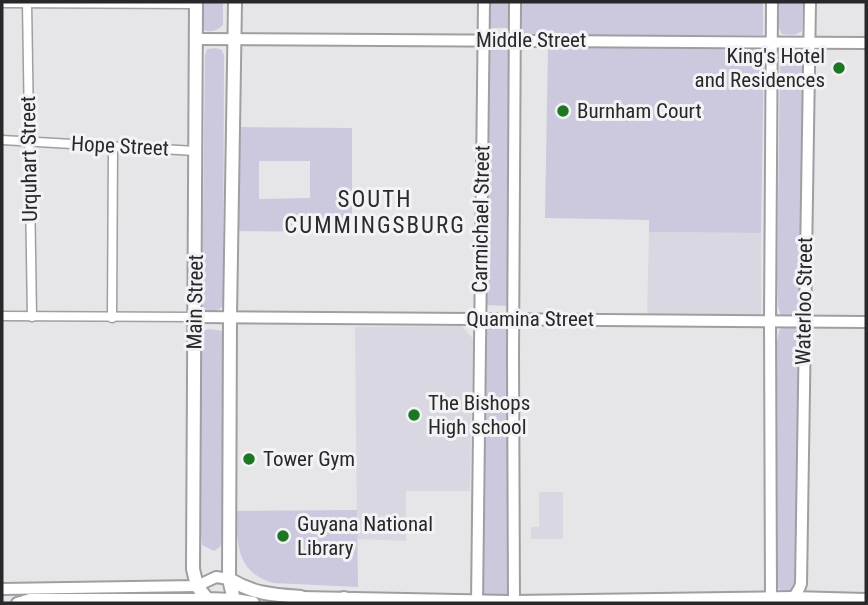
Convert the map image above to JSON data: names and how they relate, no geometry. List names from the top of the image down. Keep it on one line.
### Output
{"streets":{"main road":["Main Street"],"street":["Middle Street","Hope Street","Urquhart Street","Carmichael Street","Waterloo Street","Quamina Street"]},"crossings":[["Middle Street","Carmichael Street"],["Middle Street","Waterloo Street"],["Middle Street","Main Street"],["Hope Street","Urquhart Street"],["Hope Street","Main Street"],["Carmichael Street","Quamina Street"],["Waterloo Street","Quamina Street"],["Main Street","Quamina Street"]],"districts":["SOUTH CUMMINGSBURG"],"places":["King's Hotel and Residences","Burnham Court","The Bishops High school","Tower Gym","Guyana National Library"]}
